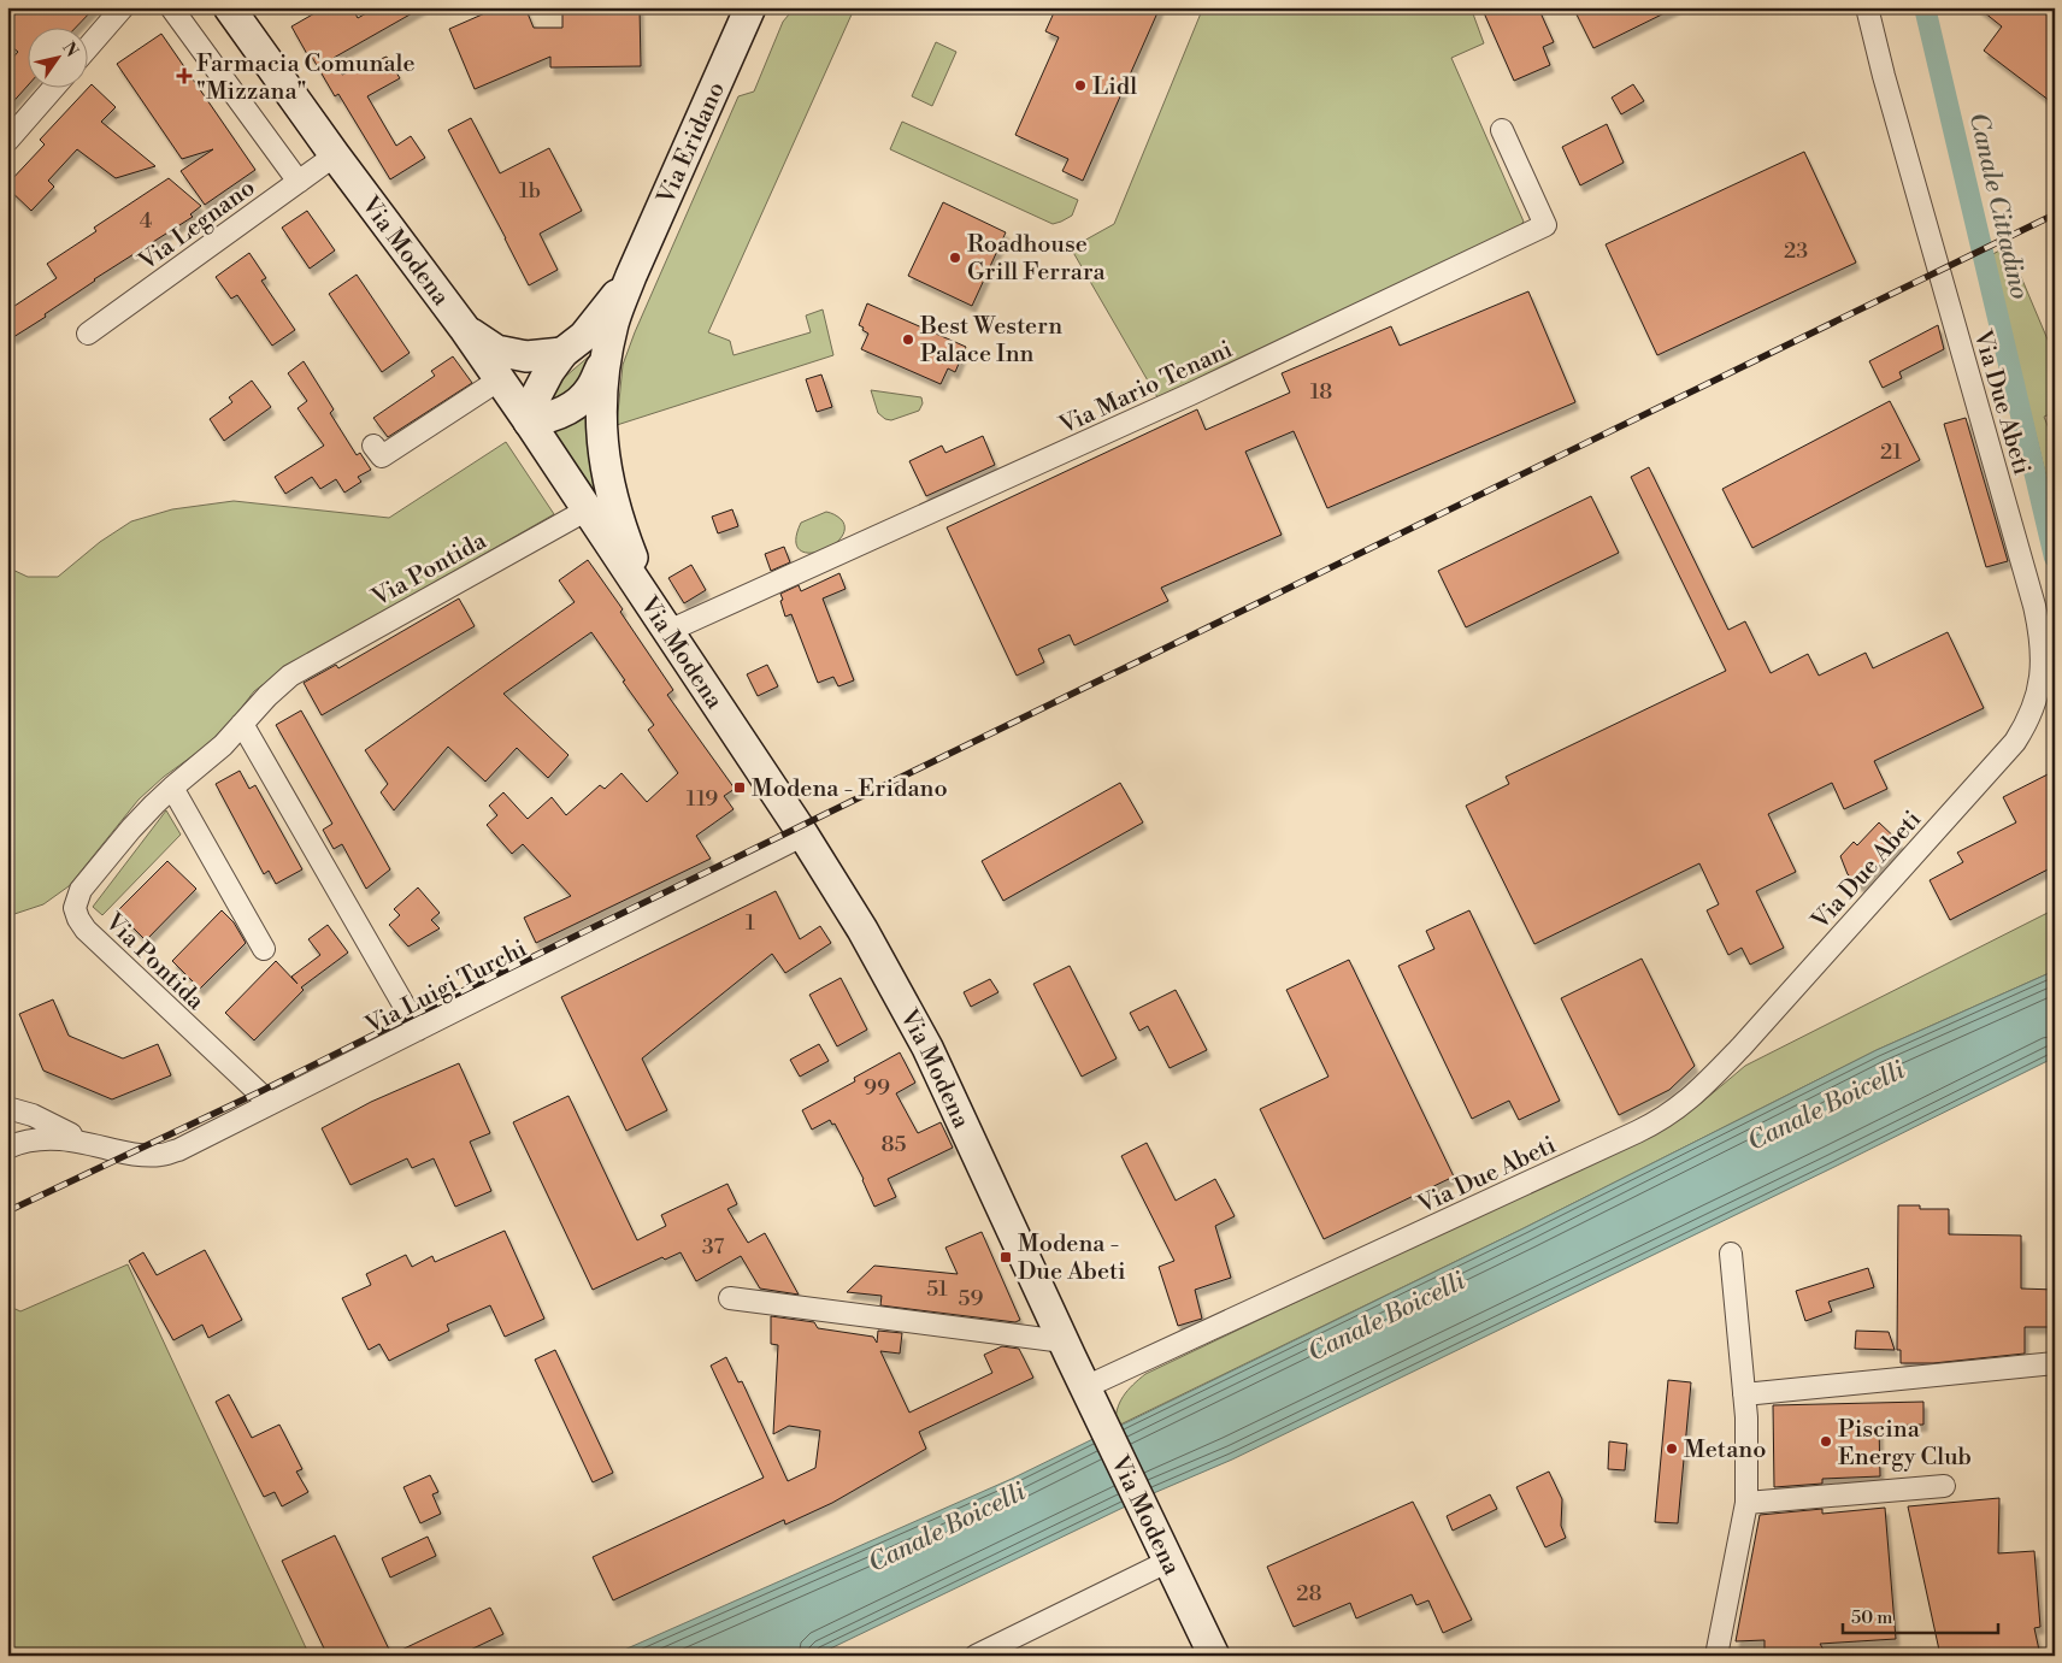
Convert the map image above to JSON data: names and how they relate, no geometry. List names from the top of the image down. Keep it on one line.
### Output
{"streets":{"main road":["Via Eridano","Via Modena"],"street":["Via Legnano","Via Mario Tenani","Via Due Abeti","Via Pontida","Via Luigi Turchi"]},"crossings":[["Via Eridano","Via Modena"],["Via Legnano","Via Modena"],["Via Modena","Via Mario Tenani"],["Via Modena","Via Due Abeti"],["Via Modena","Via Pontida"],["Via Modena","Via Luigi Turchi"],["Via Pontida","Via Luigi Turchi"]],"water":["Canale Cittadino","Canale Boicelli"],"places":{"health":["Farmacia Comunale \"Mizzana\""],"other":["Lidl","Roadhouse Grill Ferrara","Best Western Palace Inn","Piscina Energy Club","Metano"],"transit":["Modena - Eridano","Modena - Due Abeti"]},"house_numbers":["1b","4","23","18","21","119","1","99","85","37","51","59","28"],"scale_bar":"50 m","north":"top right"}
